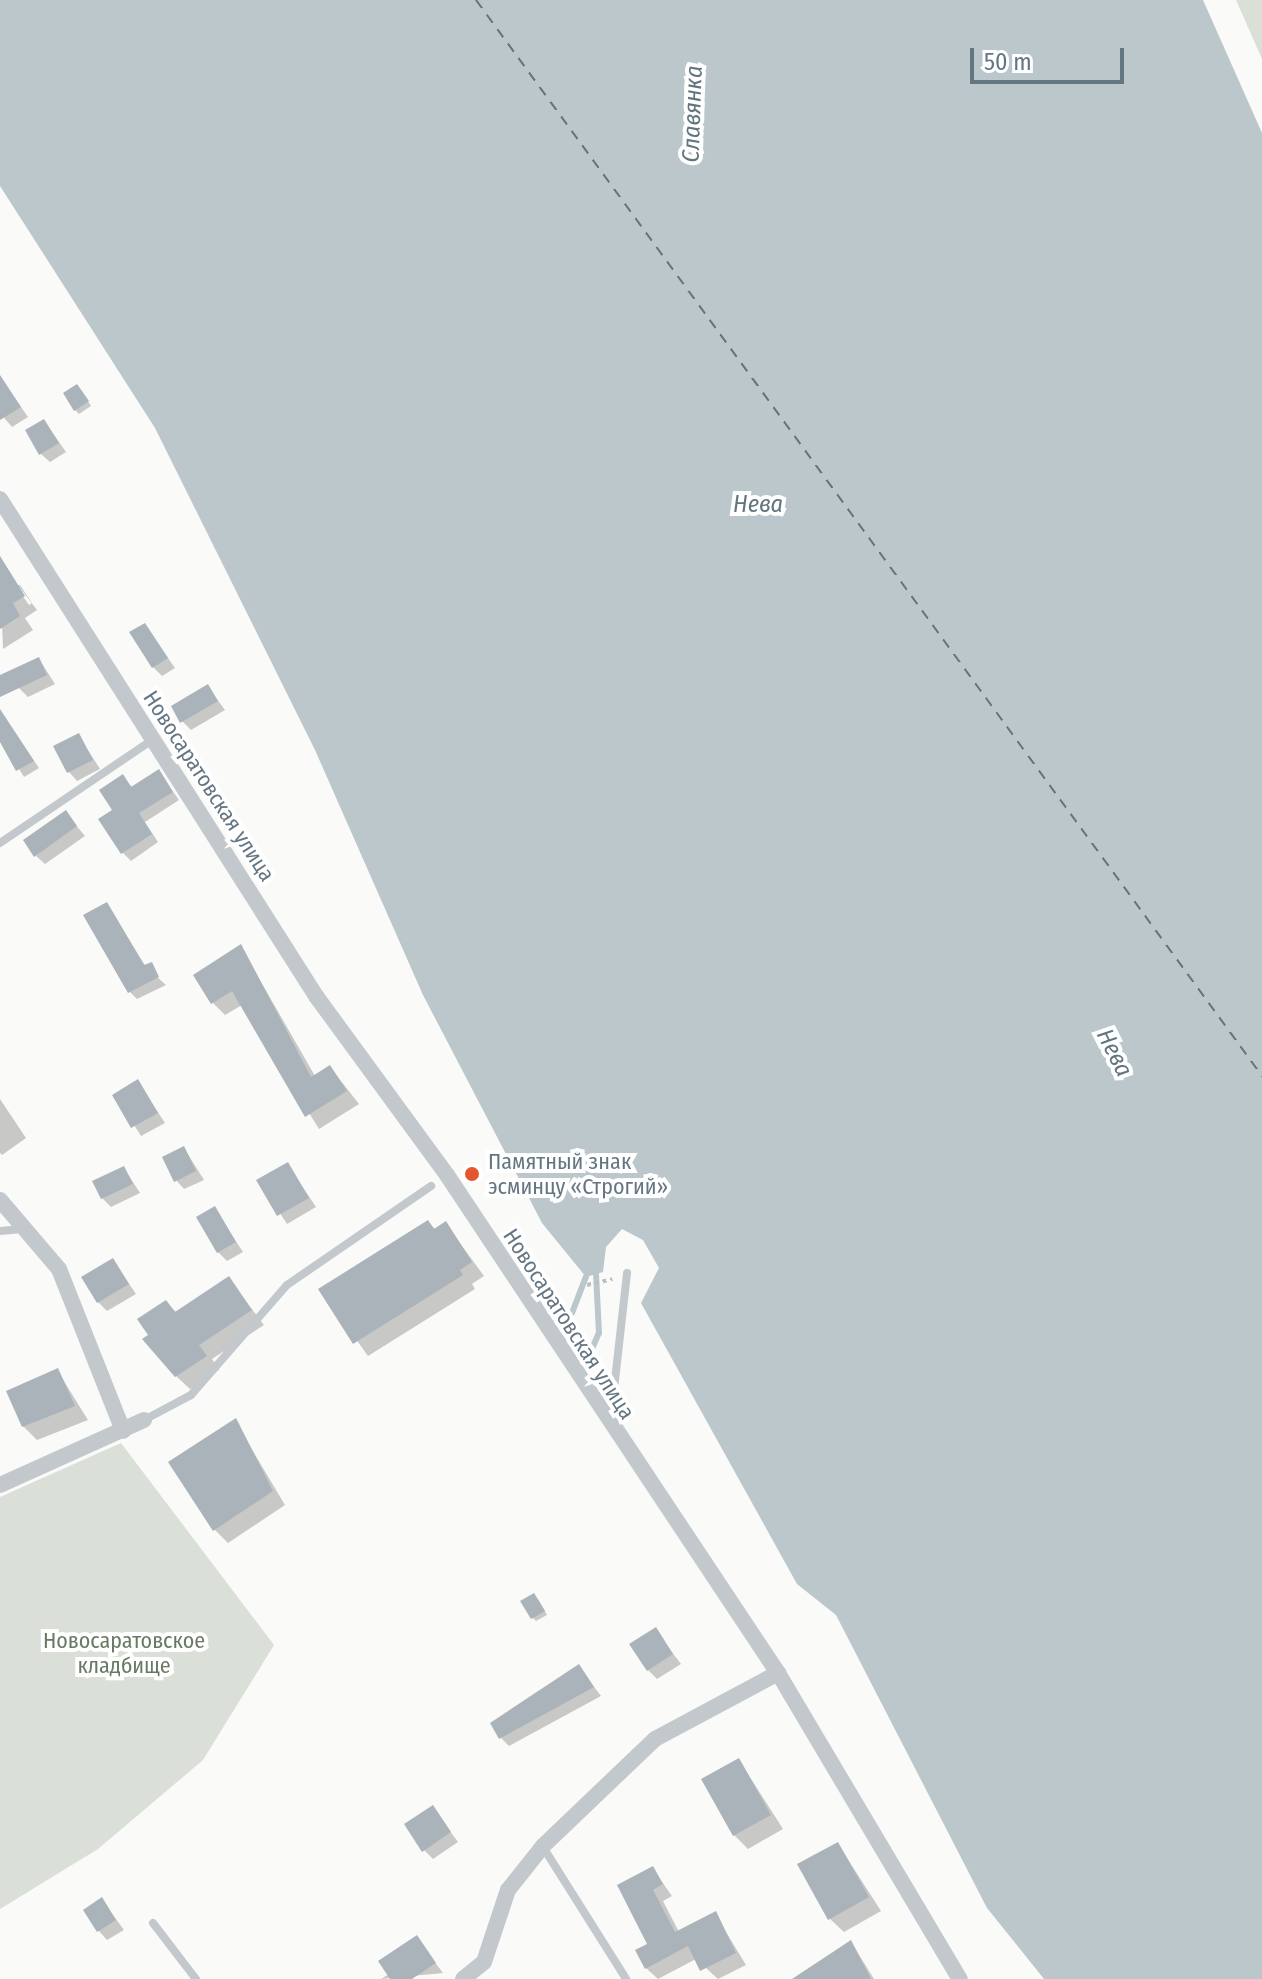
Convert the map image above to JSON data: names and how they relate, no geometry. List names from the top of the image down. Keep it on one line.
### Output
{"streets":{"street":["Новосаратовская улица"]},"water":["Славянка","Нева"],"parks":["Новосаратовское кладбище"],"places":["Памятный знак эсминцу «Строгий»"],"scale_bar":"50 m"}
